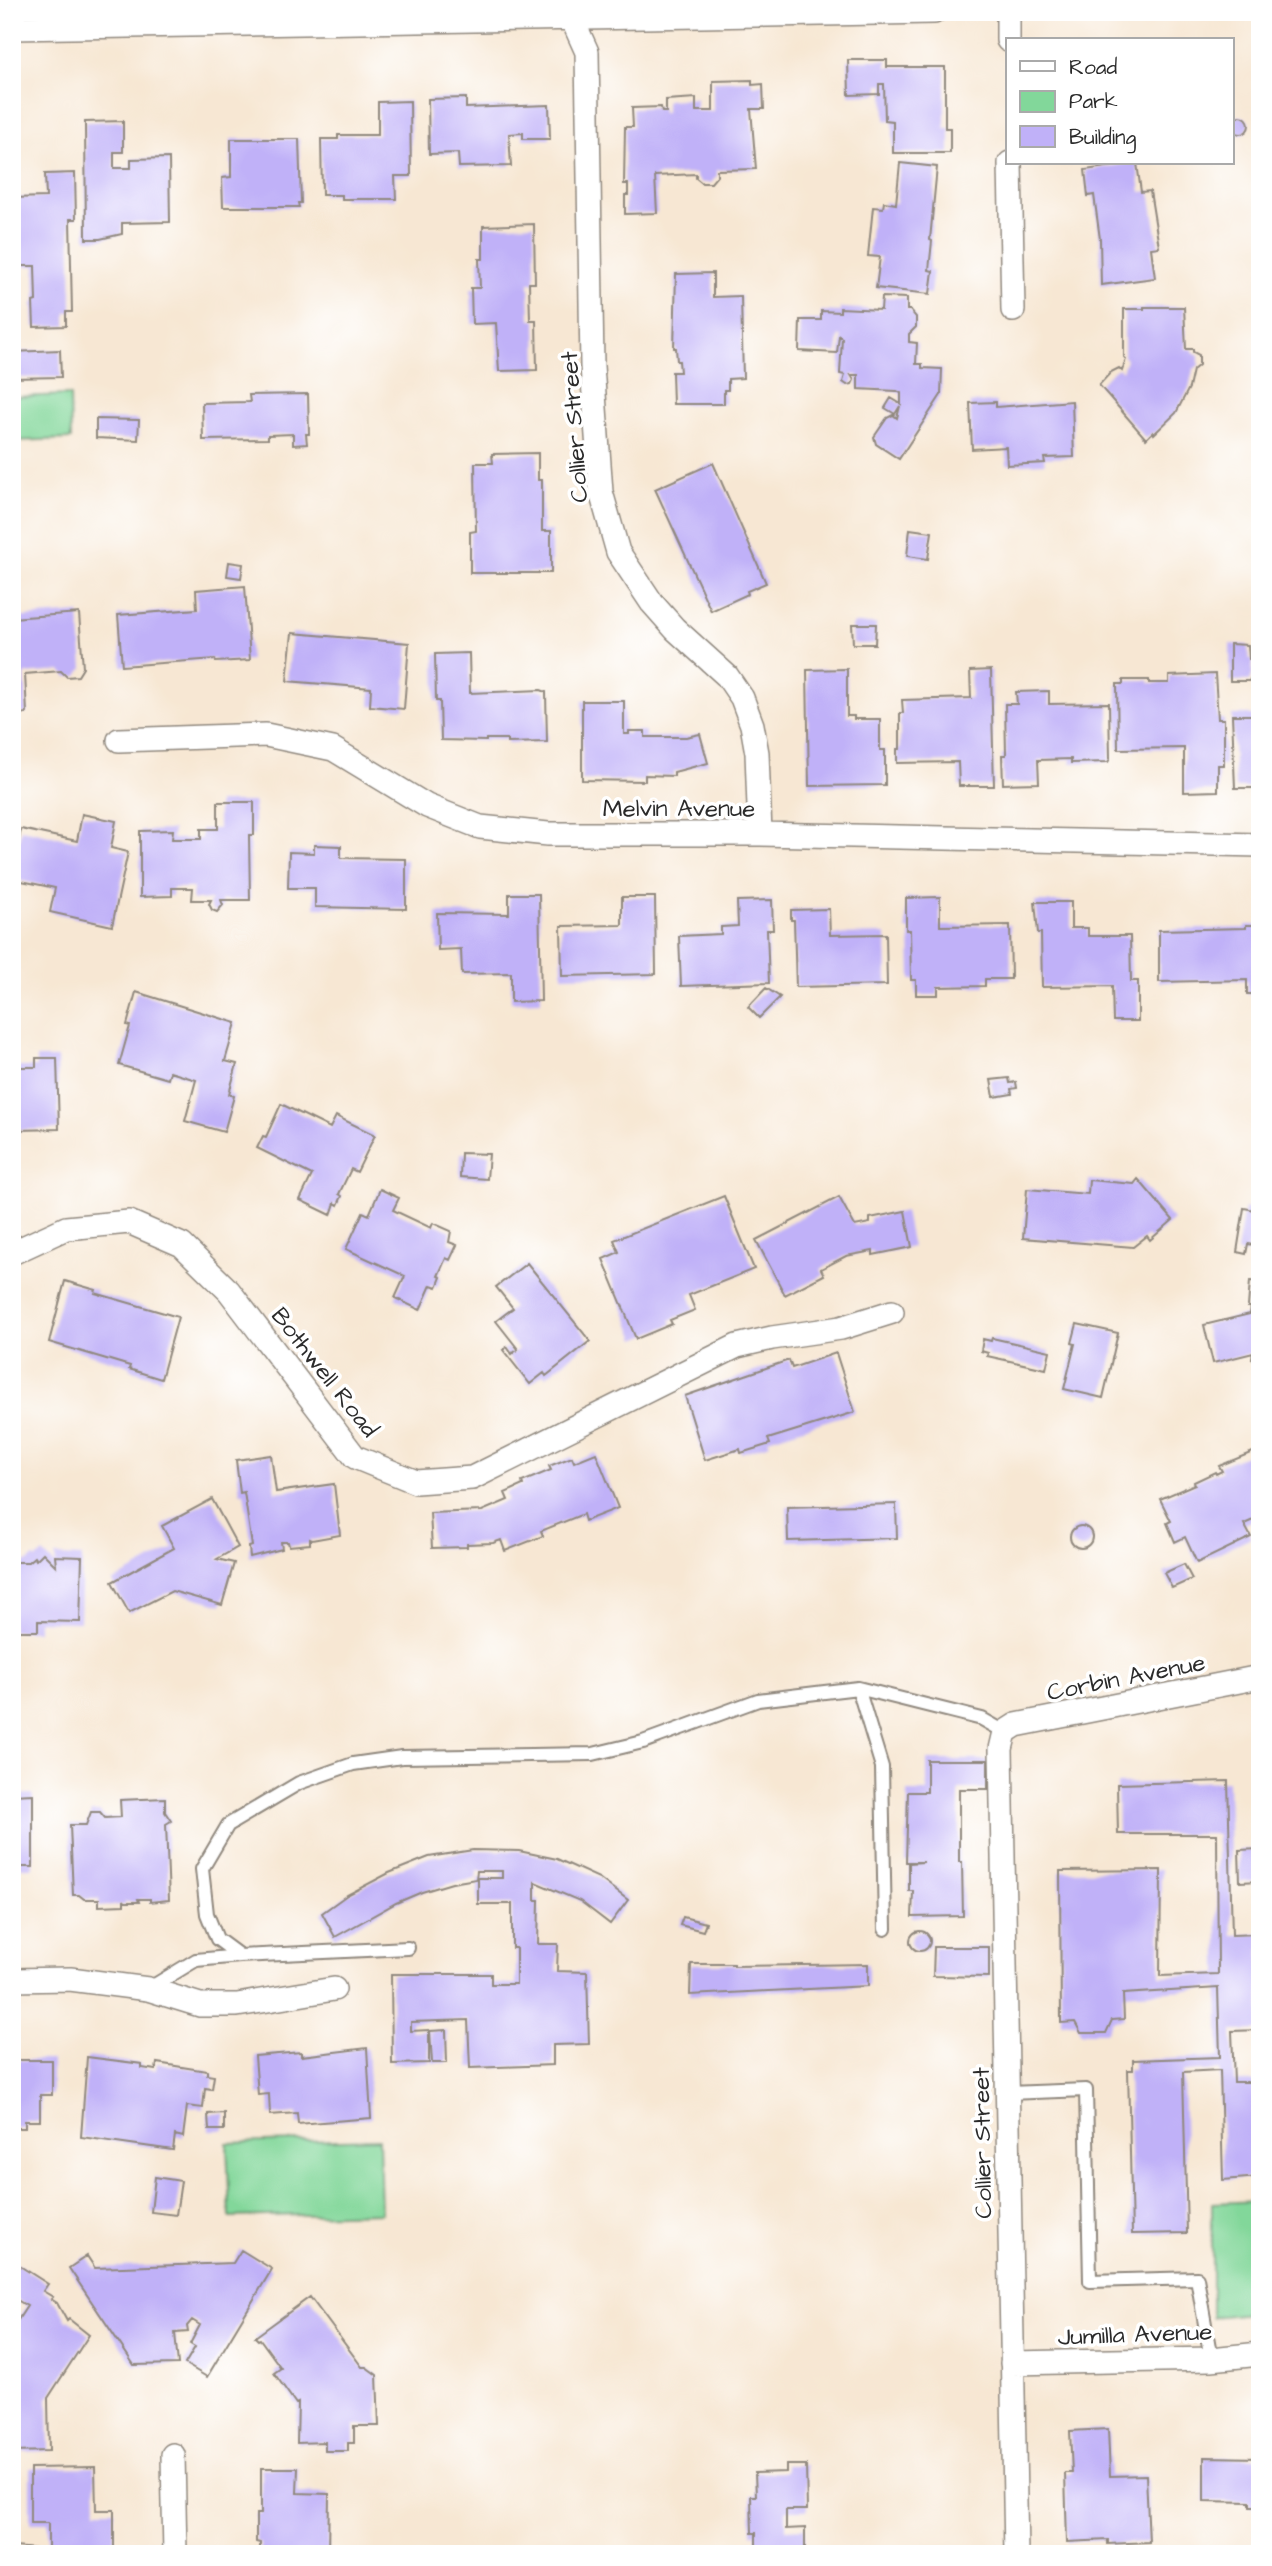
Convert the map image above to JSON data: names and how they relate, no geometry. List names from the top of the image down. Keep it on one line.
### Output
{"streets":{"street":["Collier Street","Melvin Avenue","Bothwell Road","Corbin Avenue","Jumilla Avenue"]},"crossings":[["Collier Street","Melvin Avenue"],["Collier Street","Corbin Avenue"],["Collier Street","Jumilla Avenue"]],"legend":["Road","Park","Building"]}
